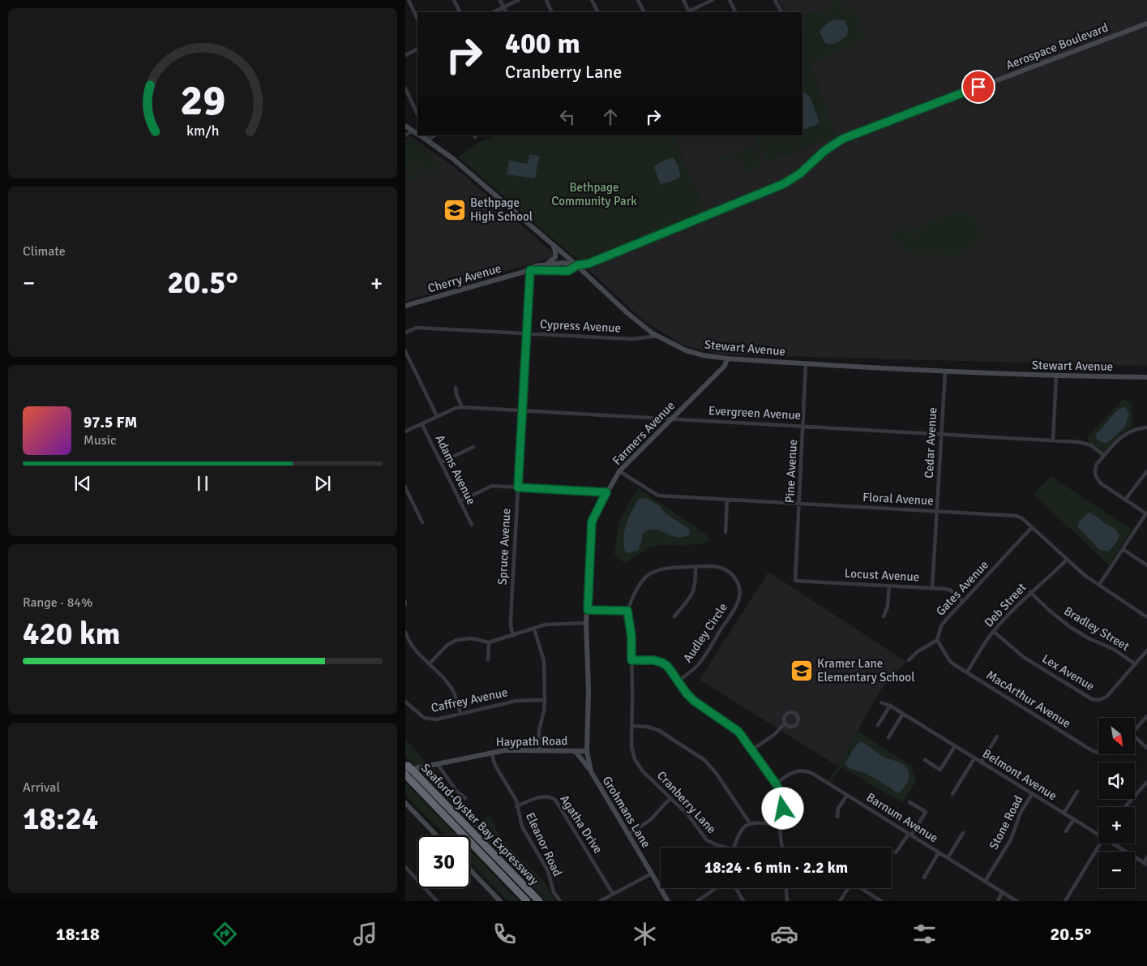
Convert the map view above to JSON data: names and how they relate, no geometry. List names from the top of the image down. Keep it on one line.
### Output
{"streets":{"highway":["Seaford-Oyster Bay Expressway"],"street":["Aerospace Boulevard","Cherry Avenue","Cypress Avenue","Stewart Avenue","Evergreen Avenue","Farmers Avenue","Cedar Avenue","Adams Avenue","Pine Avenue","Floral Avenue","Spruce Avenue","Locust Avenue","Gates Avenue","Deb Street","Bradley Street","Audley Circle","Lex Avenue","MacArthur Avenue","Caffrey Avenue","Haypath Road","Belmont Avenue","Cranberry Lane","Grohmans Lane","Barnum Avenue","Stone Road","Agatha Drive","Eleanor Road"]},"crossings":[["Aerospace Boulevard","Cherry Avenue"],["Aerospace Boulevard","Stewart Avenue"],["Cherry Avenue","Stewart Avenue"],["Cherry Avenue","Spruce Avenue"],["Cypress Avenue","Stewart Avenue"],["Cypress Avenue","Spruce Avenue"],["Stewart Avenue","Farmers Avenue"],["Stewart Avenue","Cedar Avenue"],["Stewart Avenue","Pine Avenue"],["Evergreen Avenue","Farmers Avenue"],["Evergreen Avenue","Cedar Avenue"],["Evergreen Avenue","Adams Avenue"],["Evergreen Avenue","Pine Avenue"],["Evergreen Avenue","Spruce Avenue"],["Farmers Avenue","Floral Avenue"],["Farmers Avenue","Haypath Road"],["Farmers Avenue","Grohmans Lane"],["Cedar Avenue","Floral Avenue"],["Cedar Avenue","Locust Avenue"],["Pine Avenue","Floral Avenue"],["Pine Avenue","Locust Avenue"],["Floral Avenue","Gates Avenue"],["Floral Avenue","Deb Street"],["Locust Avenue","Gates Avenue"],["Gates Avenue","MacArthur Avenue"],["Deb Street","Bradley Street"],["Deb Street","Lex Avenue"],["Deb Street","MacArthur Avenue"],["Bradley Street","Lex Avenue"],["Audley Circle","Cranberry Lane"],["Haypath Road","Grohmans Lane"],["Haypath Road","Seaford-Oyster Bay Expressway"],["Haypath Road","Eleanor Road"],["Belmont Avenue","Stone Road"],["Barnum Avenue","Stone Road"],["Agatha Drive","Eleanor Road"]],"parks":["Bethpage Community Park"],"places":{"school or university":["Bethpage High School","Kramer Lane Elementary School"]},"north":"bottom right","page":{"turn":["400 m","Cranberry Lane"],"tile":["Climate",["Range · 84%","420 km"],["Arrival","18:24"]],"heat":["−","20.5°","+"],"song":["97.5 FM","Music"],"map_buttons":["+","−"],"limit":"30","trip":"18:24 · 6 min · 2.2 km","tabs":["18:18","20.5°"],"gauge":["29","km/h"]}}
